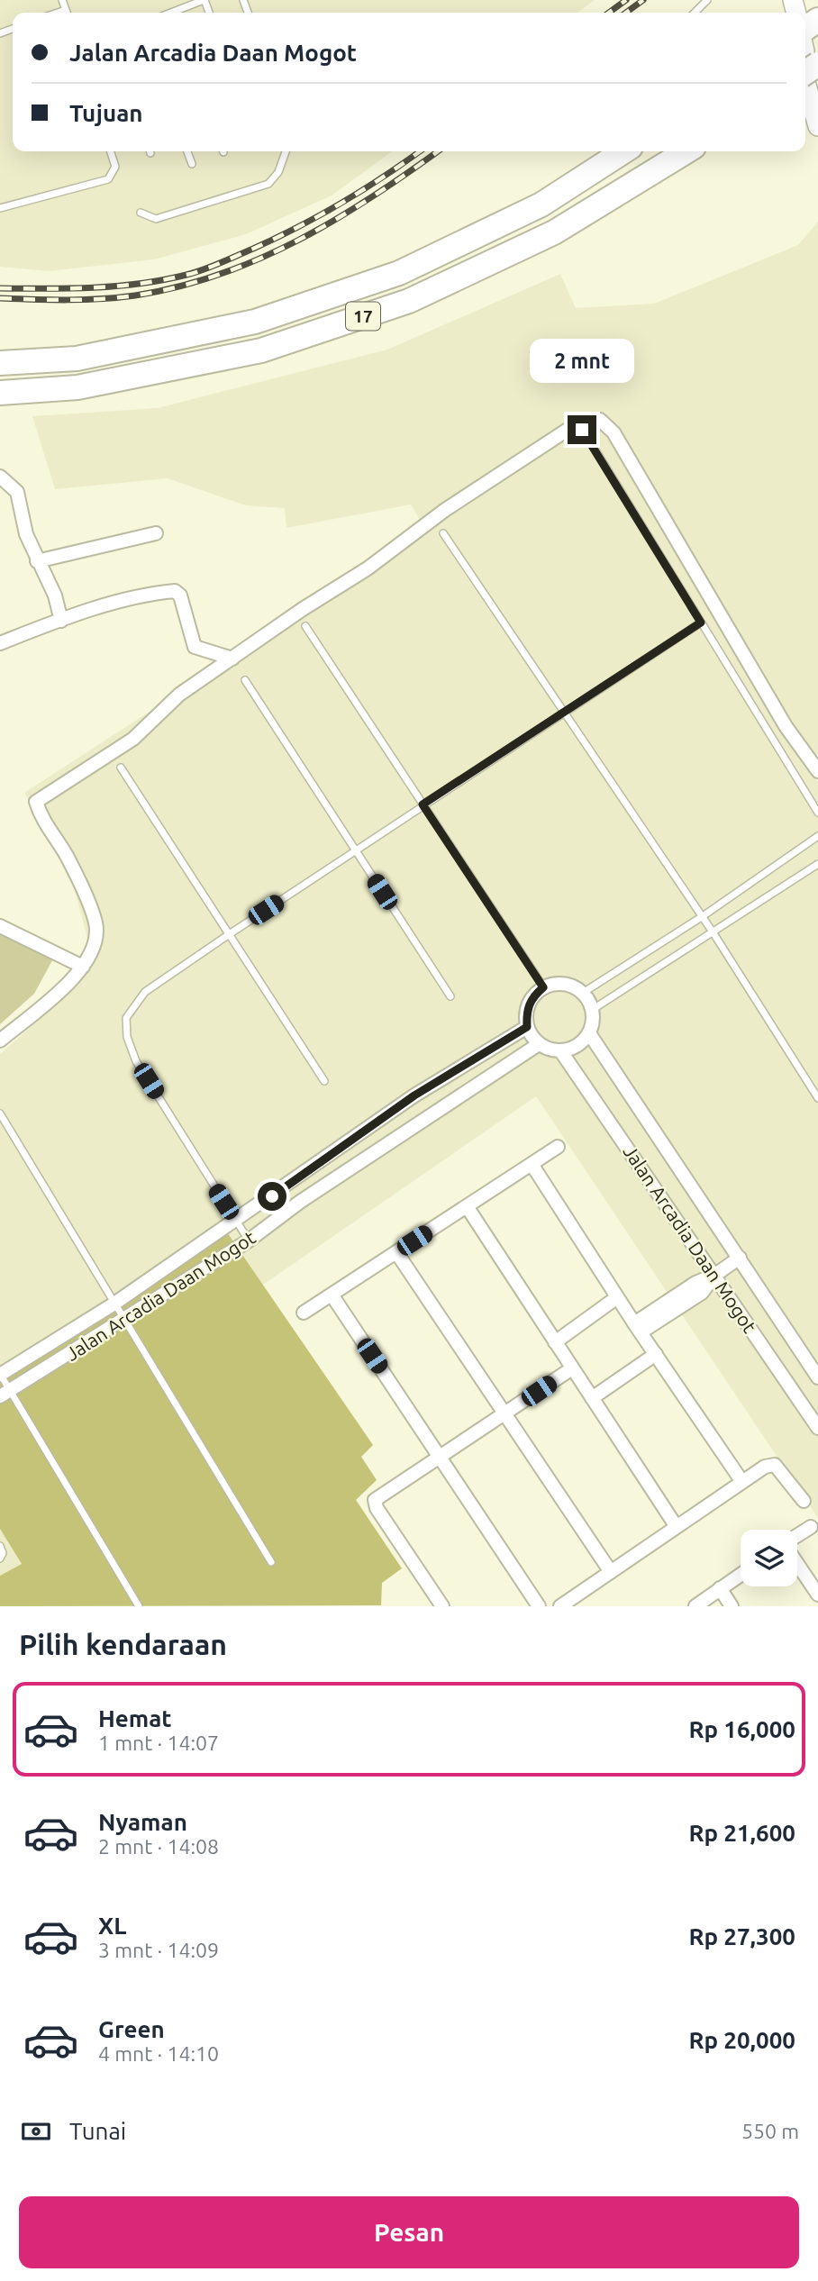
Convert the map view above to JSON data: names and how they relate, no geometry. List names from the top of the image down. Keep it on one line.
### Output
{"streets":{"highway":["17"],"street":["Jalan Arcadia Daan Mogot"]},"page":{"banner":["Jalan Arcadia Daan Mogot","Tujuan"],"bubble":"2 mnt","heading":"Pilih kendaraan","list":[{"name":"Hemat","note":"1 mnt · 14:07","value":"Rp 16,000"},{"name":"Nyaman","note":"2 mnt · 14:08","value":"Rp 21,600"},{"name":"XL","note":"3 mnt · 14:09","value":"Rp 27,300"},{"name":"Green","note":"4 mnt · 14:10","value":"Rp 20,000"}],"pay":["Tunai","550 m"],"buttons":"Pesan"}}
